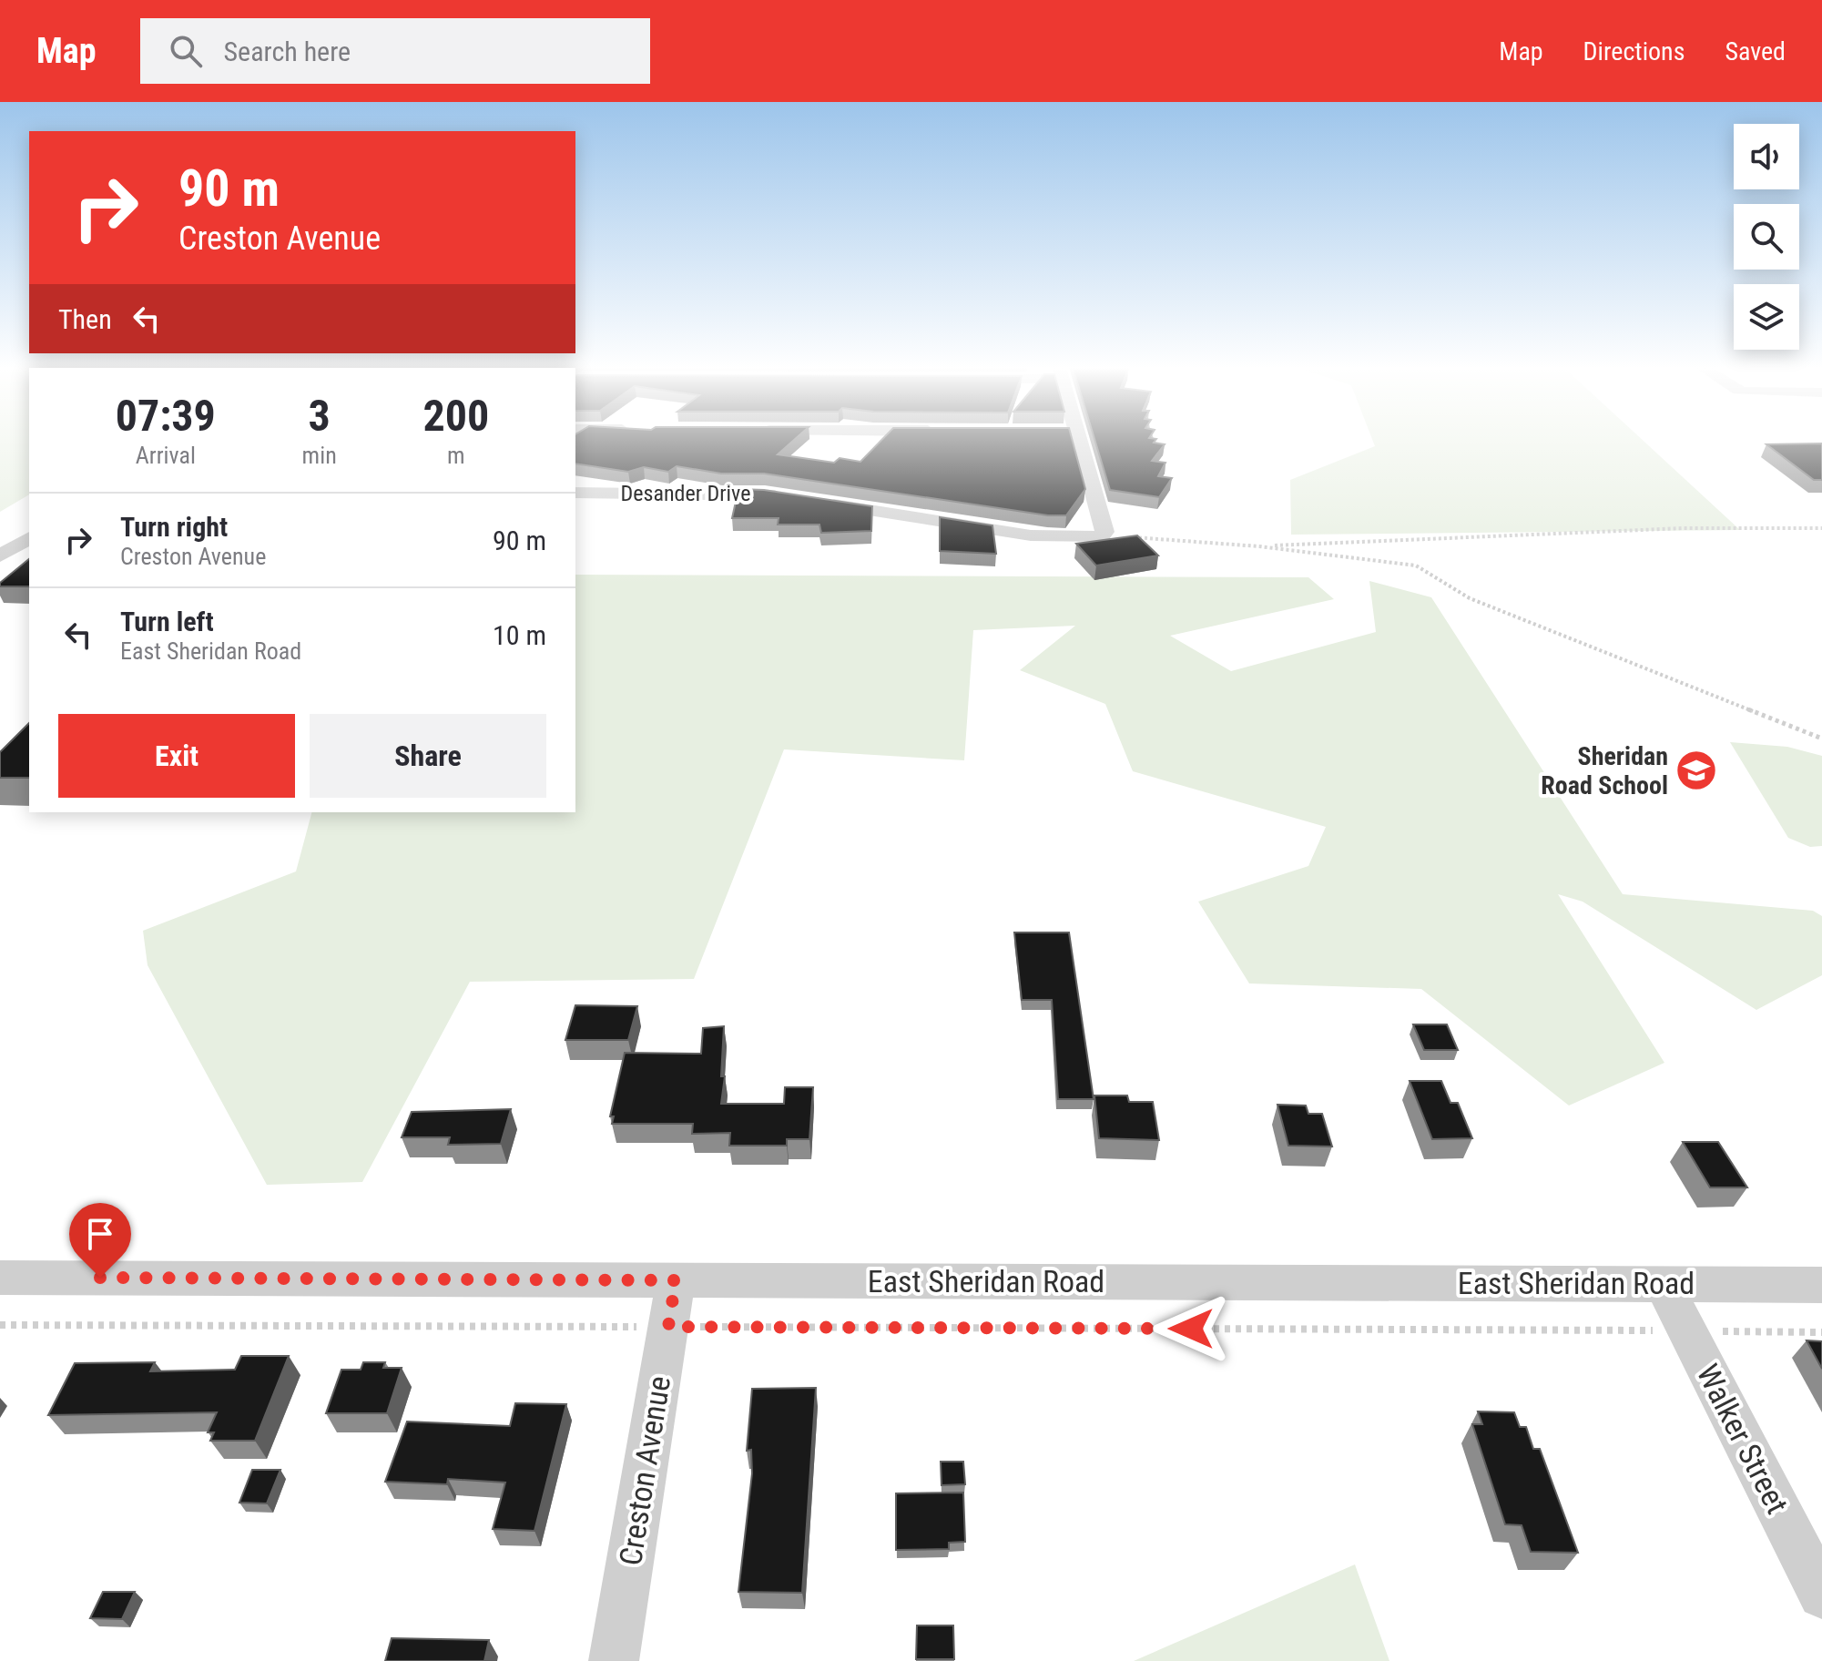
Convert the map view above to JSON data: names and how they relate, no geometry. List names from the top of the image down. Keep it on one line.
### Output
{"streets":{"street":["Desander Drive","East Sheridan Road","Walker Street","Creston Avenue"]},"crossings":[["East Sheridan Road","Walker Street"],["East Sheridan Road","Creston Avenue"]],"places":{"school or university":["Sheridan Road School"]},"page":{"header":"Map","search":"Search here","nav":["Map","Directions","Saved"],"turn":["90 m","Creston Avenue"],"then":"Then","eta":["07:39","Arrival","3","min","200","m"],"list":[{"name":"Turn right","note":"Creston Avenue","value":"90 m"},{"name":"Turn left","note":"East Sheridan Road","value":"10 m"}],"buttons":["Exit","Share"]}}
